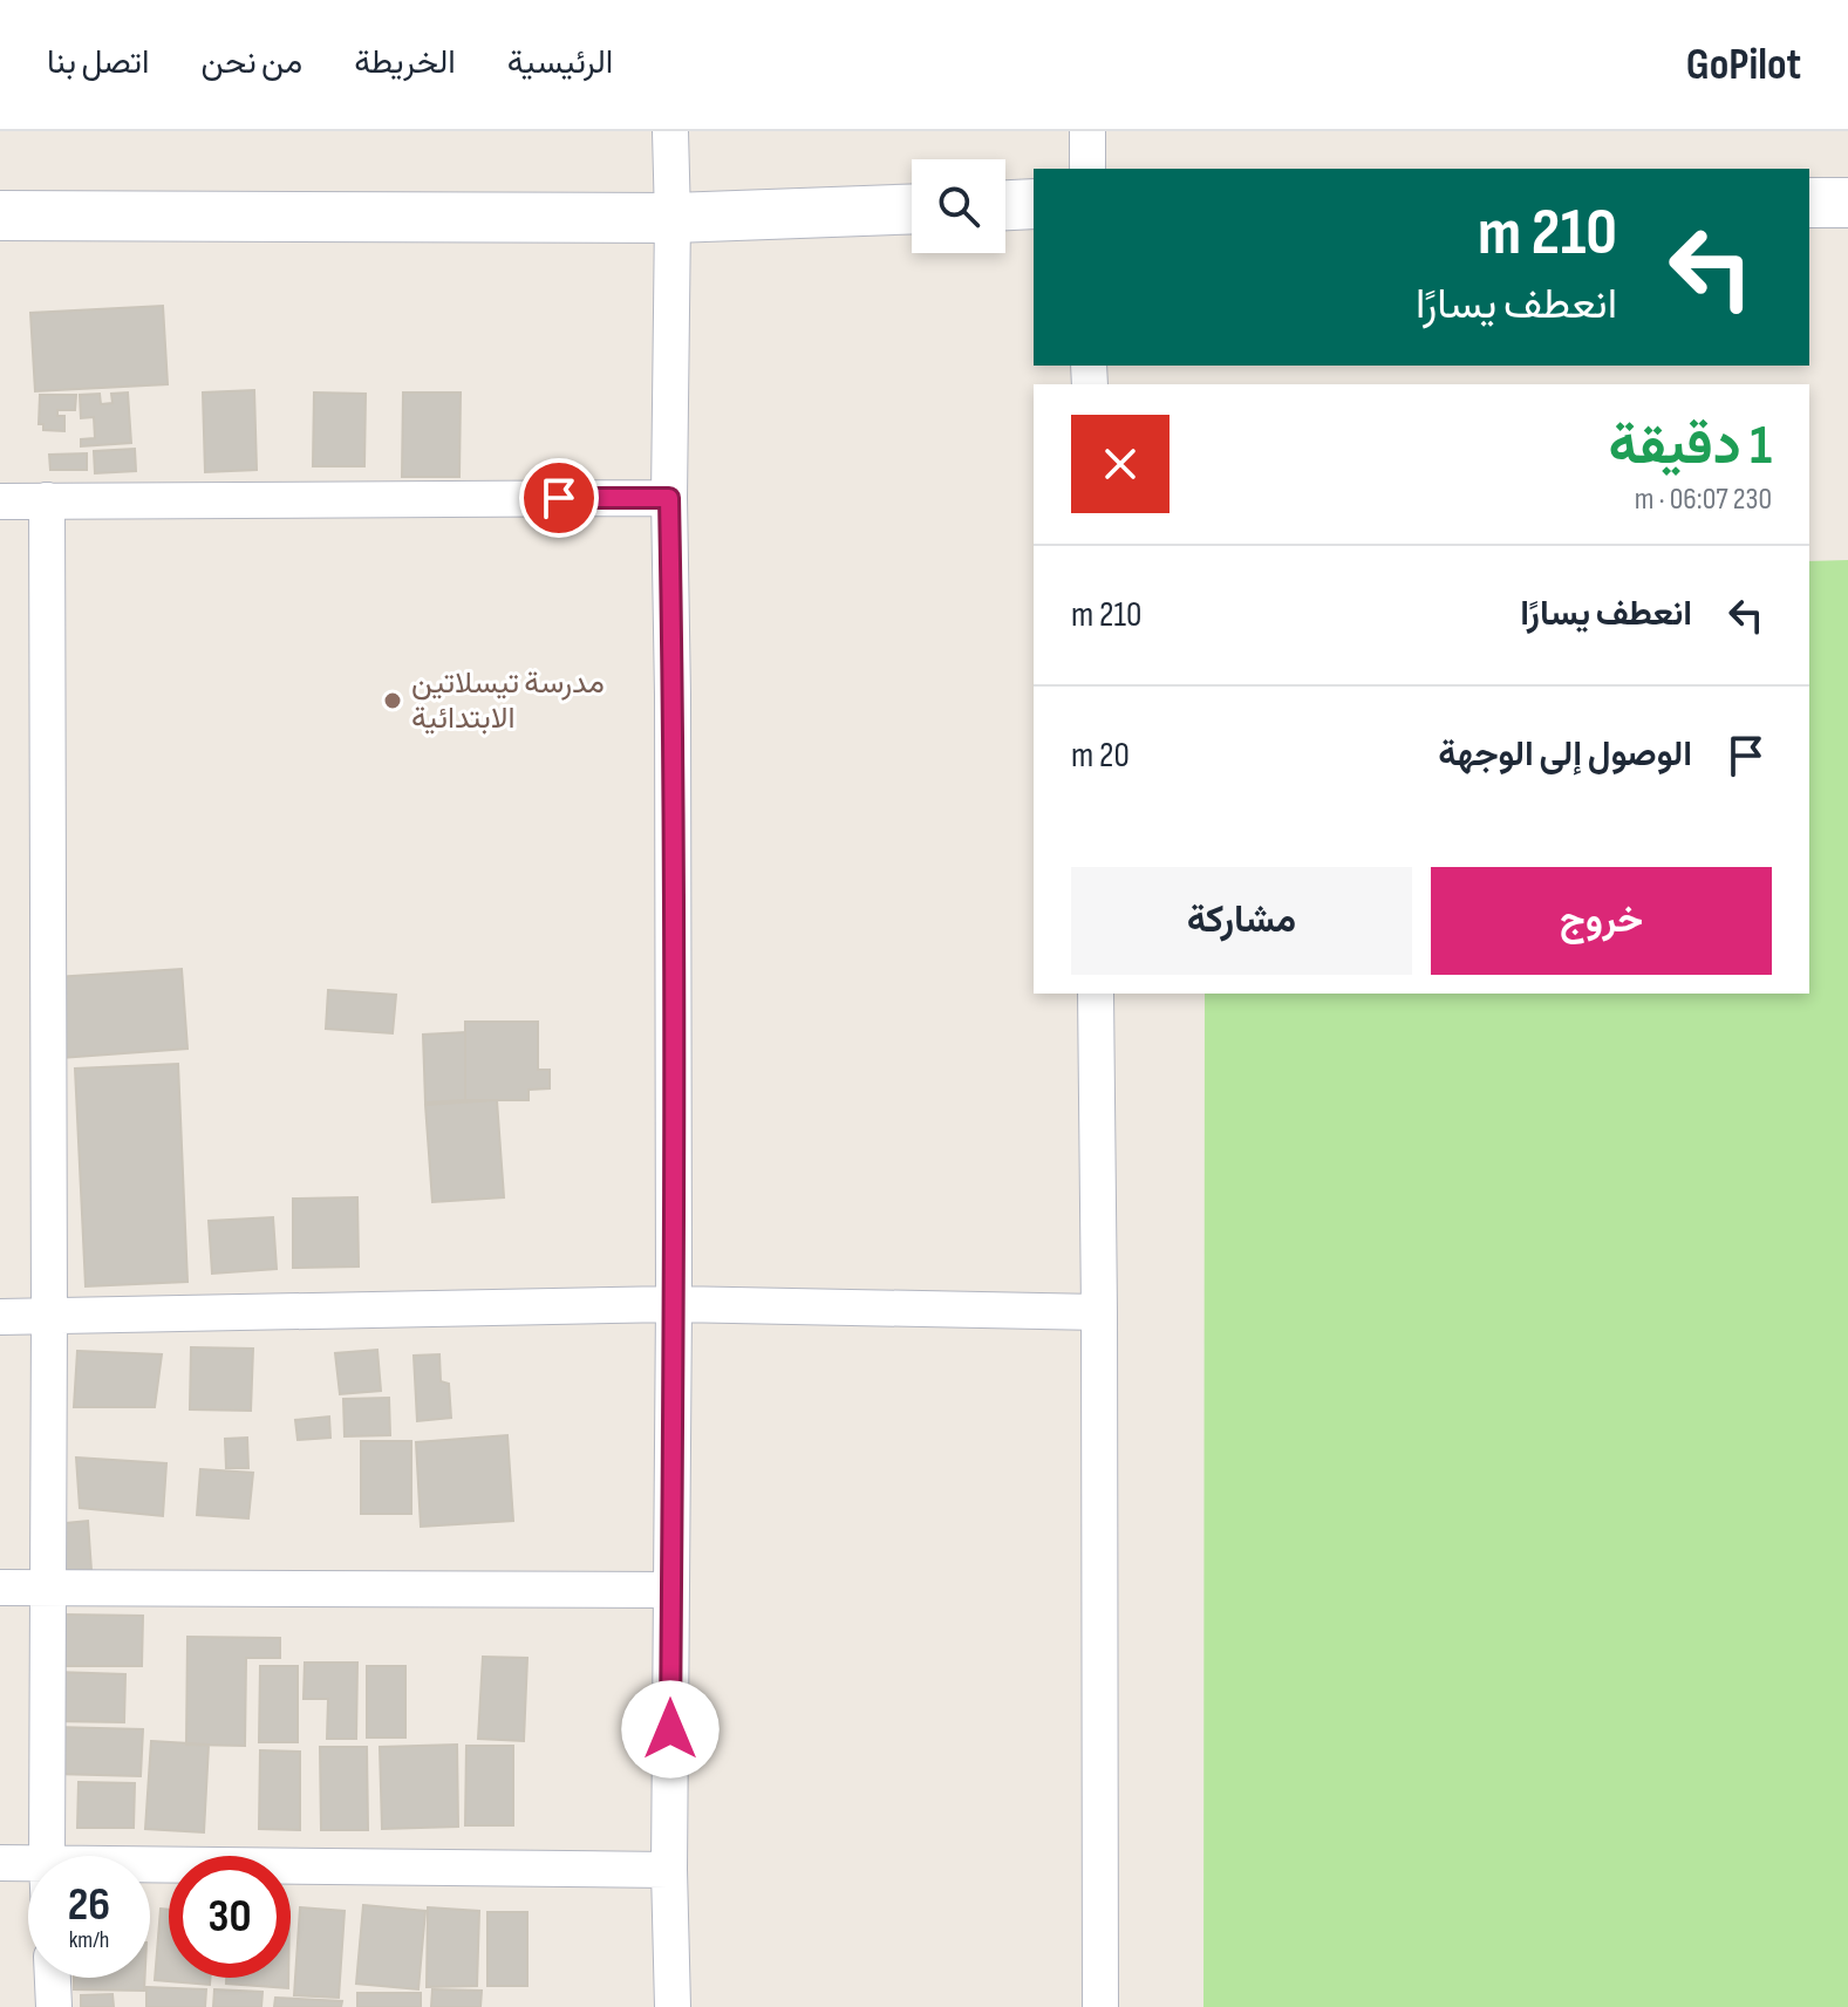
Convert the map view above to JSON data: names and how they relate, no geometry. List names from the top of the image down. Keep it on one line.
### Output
{"places":["مدرسة تيسلاتين الابتدائية"],"page":{"header":"GoPilot","nav":["الرئيسية","الخريطة","من نحن","اتصل بنا"],"turn":["210 m","انعطف يسارًا"],"heading":["1 دقيقة","230 m · 06:07"],"list":[{"name":"انعطف يسارًا","value":"210 m"},{"name":"الوصول إلى الوجهة","value":"20 m"}],"buttons":["خروج","مشاركة"],"speed":"26 km/h","limit":"30"}}
